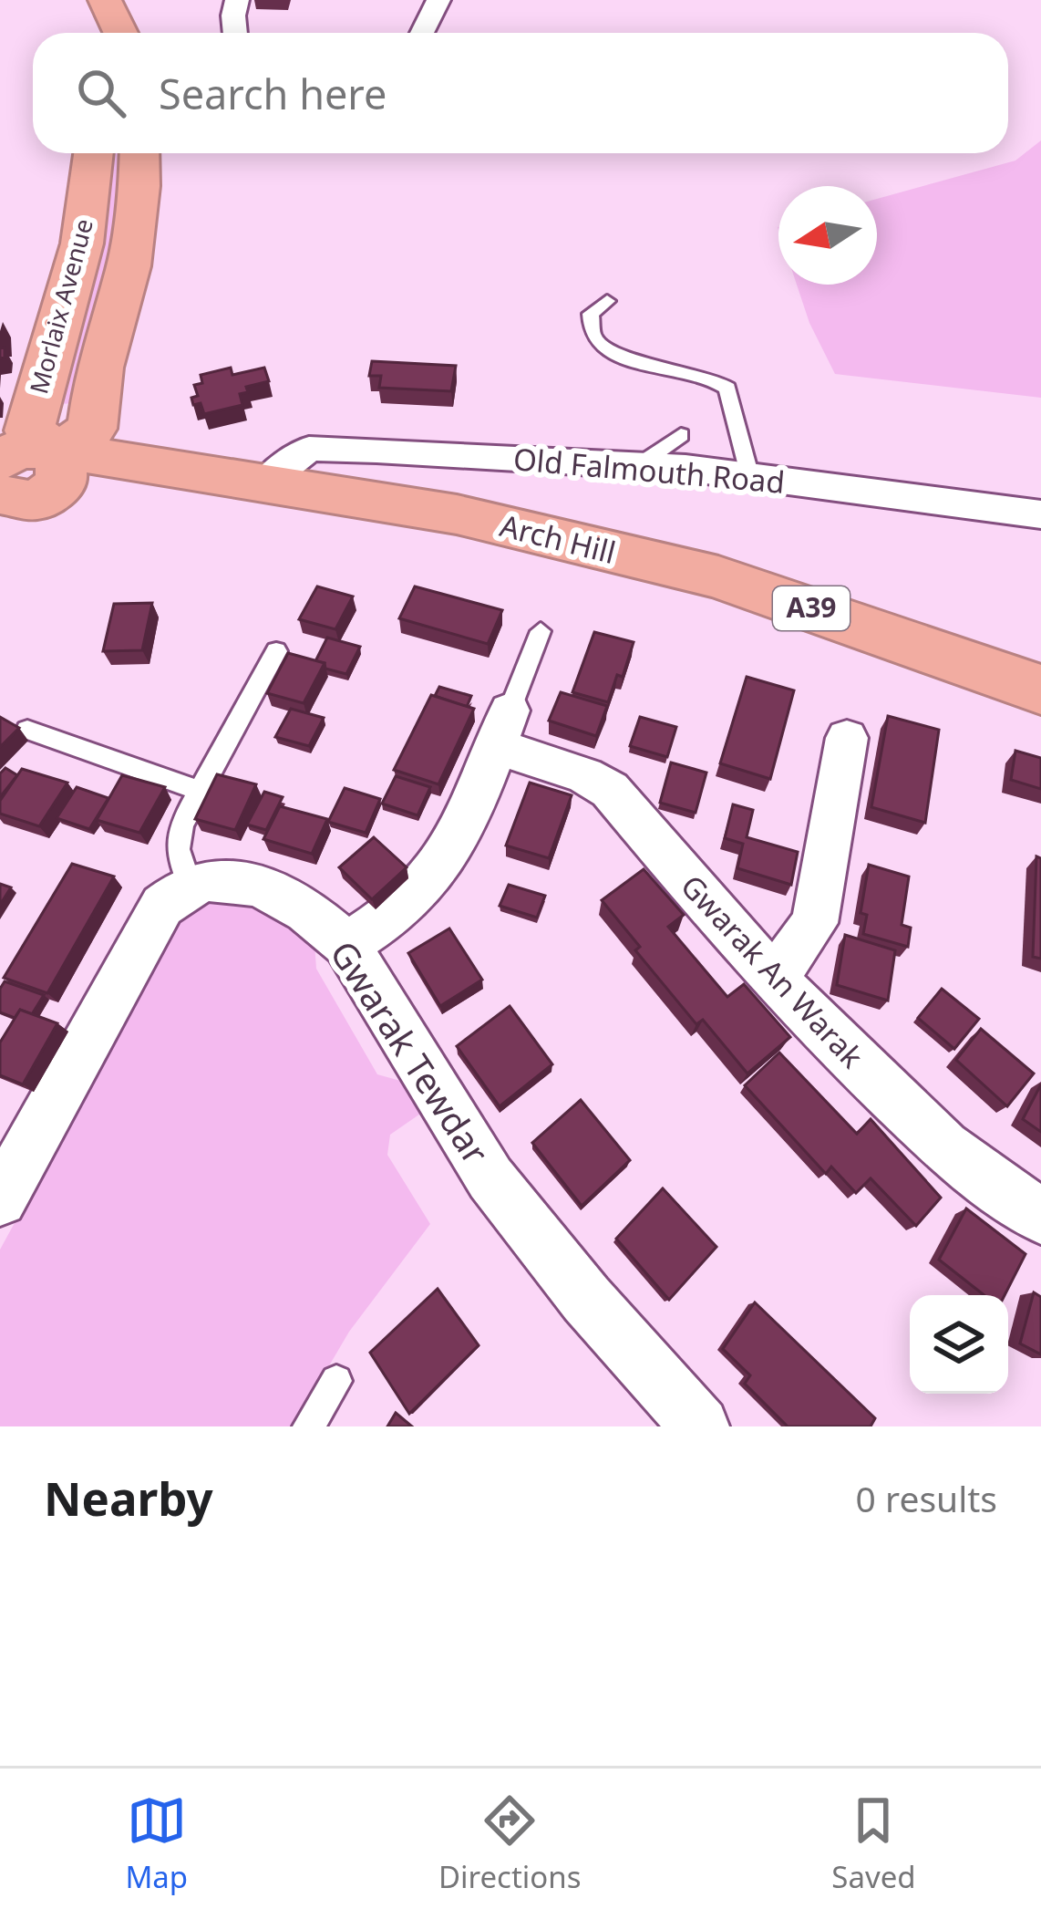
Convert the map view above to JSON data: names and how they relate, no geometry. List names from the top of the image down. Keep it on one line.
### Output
{"streets":{"highway":["Morlaix Avenue","Arch Hill","A39"],"street":["Old Falmouth Road","Gwarak An Warak","Gwarak Tewdar"]},"crossings":[["Morlaix Avenue","Arch Hill"],["Old Falmouth Road","Arch Hill"]],"north":"left","page":{"search":"Search here","heading":["Nearby","0 results"],"nav":["Map","Directions","Saved"]}}
